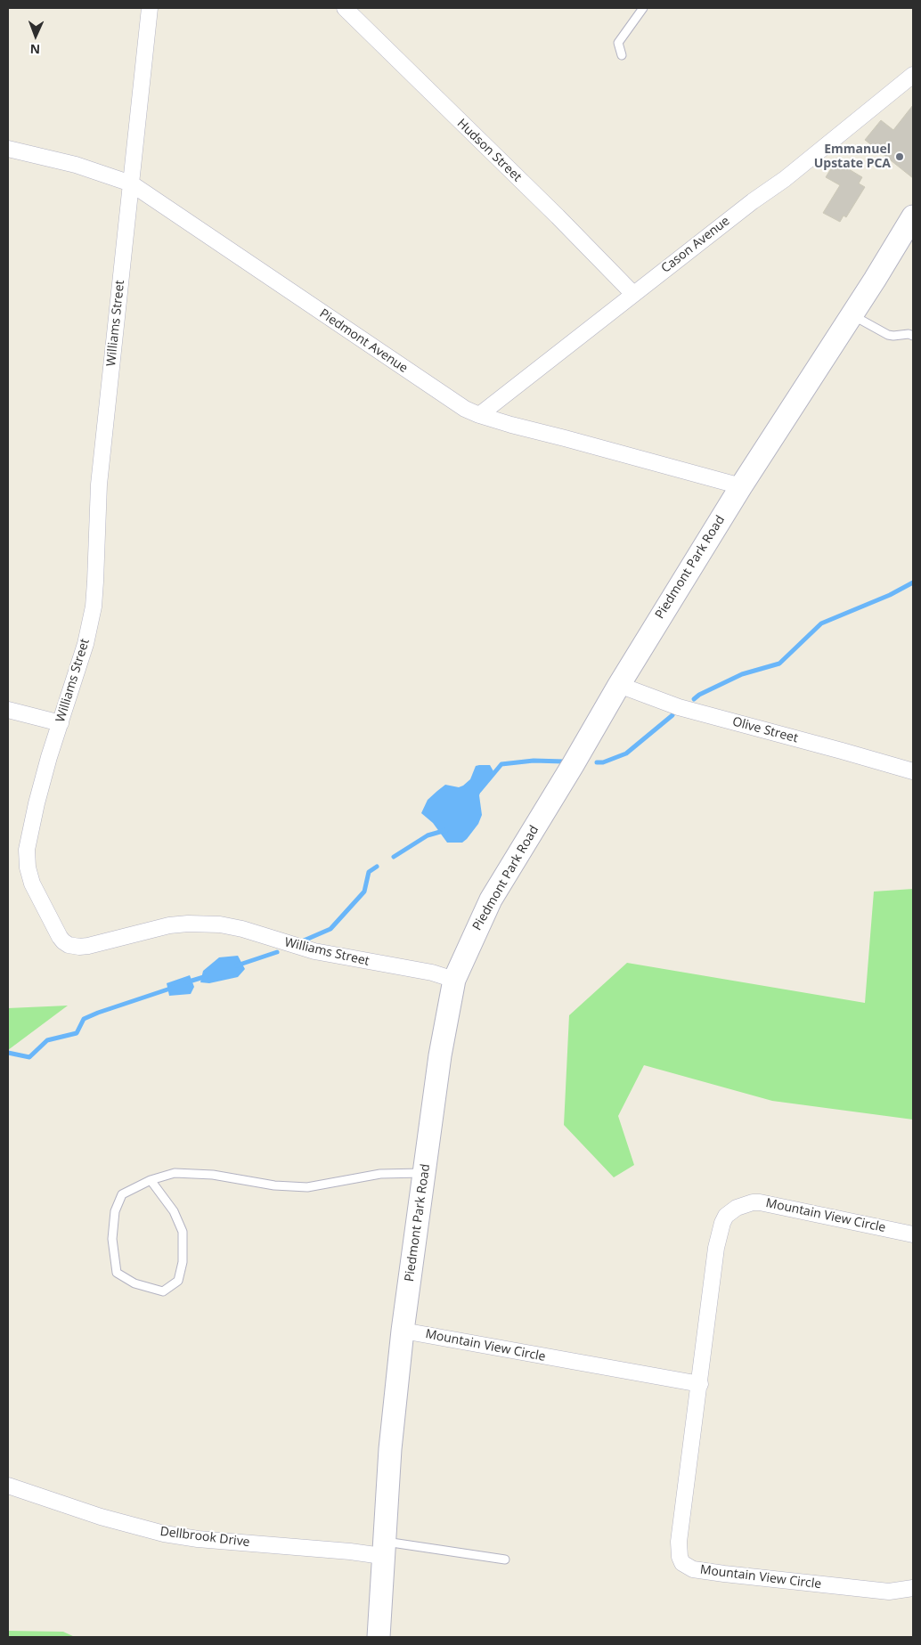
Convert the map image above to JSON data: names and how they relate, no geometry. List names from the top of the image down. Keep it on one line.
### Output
{"streets":{"street":["Hudson Street","Cason Avenue","Williams Street","Piedmont Avenue","Piedmont Park Road","Olive Street","Mountain View Circle","Dellbrook Drive"]},"crossings":[["Hudson Street","Cason Avenue"],["Cason Avenue","Piedmont Avenue"],["Williams Street","Piedmont Avenue"],["Williams Street","Piedmont Park Road"],["Piedmont Avenue","Piedmont Park Road"],["Piedmont Park Road","Olive Street"],["Piedmont Park Road","Mountain View Circle"],["Piedmont Park Road","Dellbrook Drive"]],"places":["Emmanuel Upstate PCA"],"north":"bottom"}
